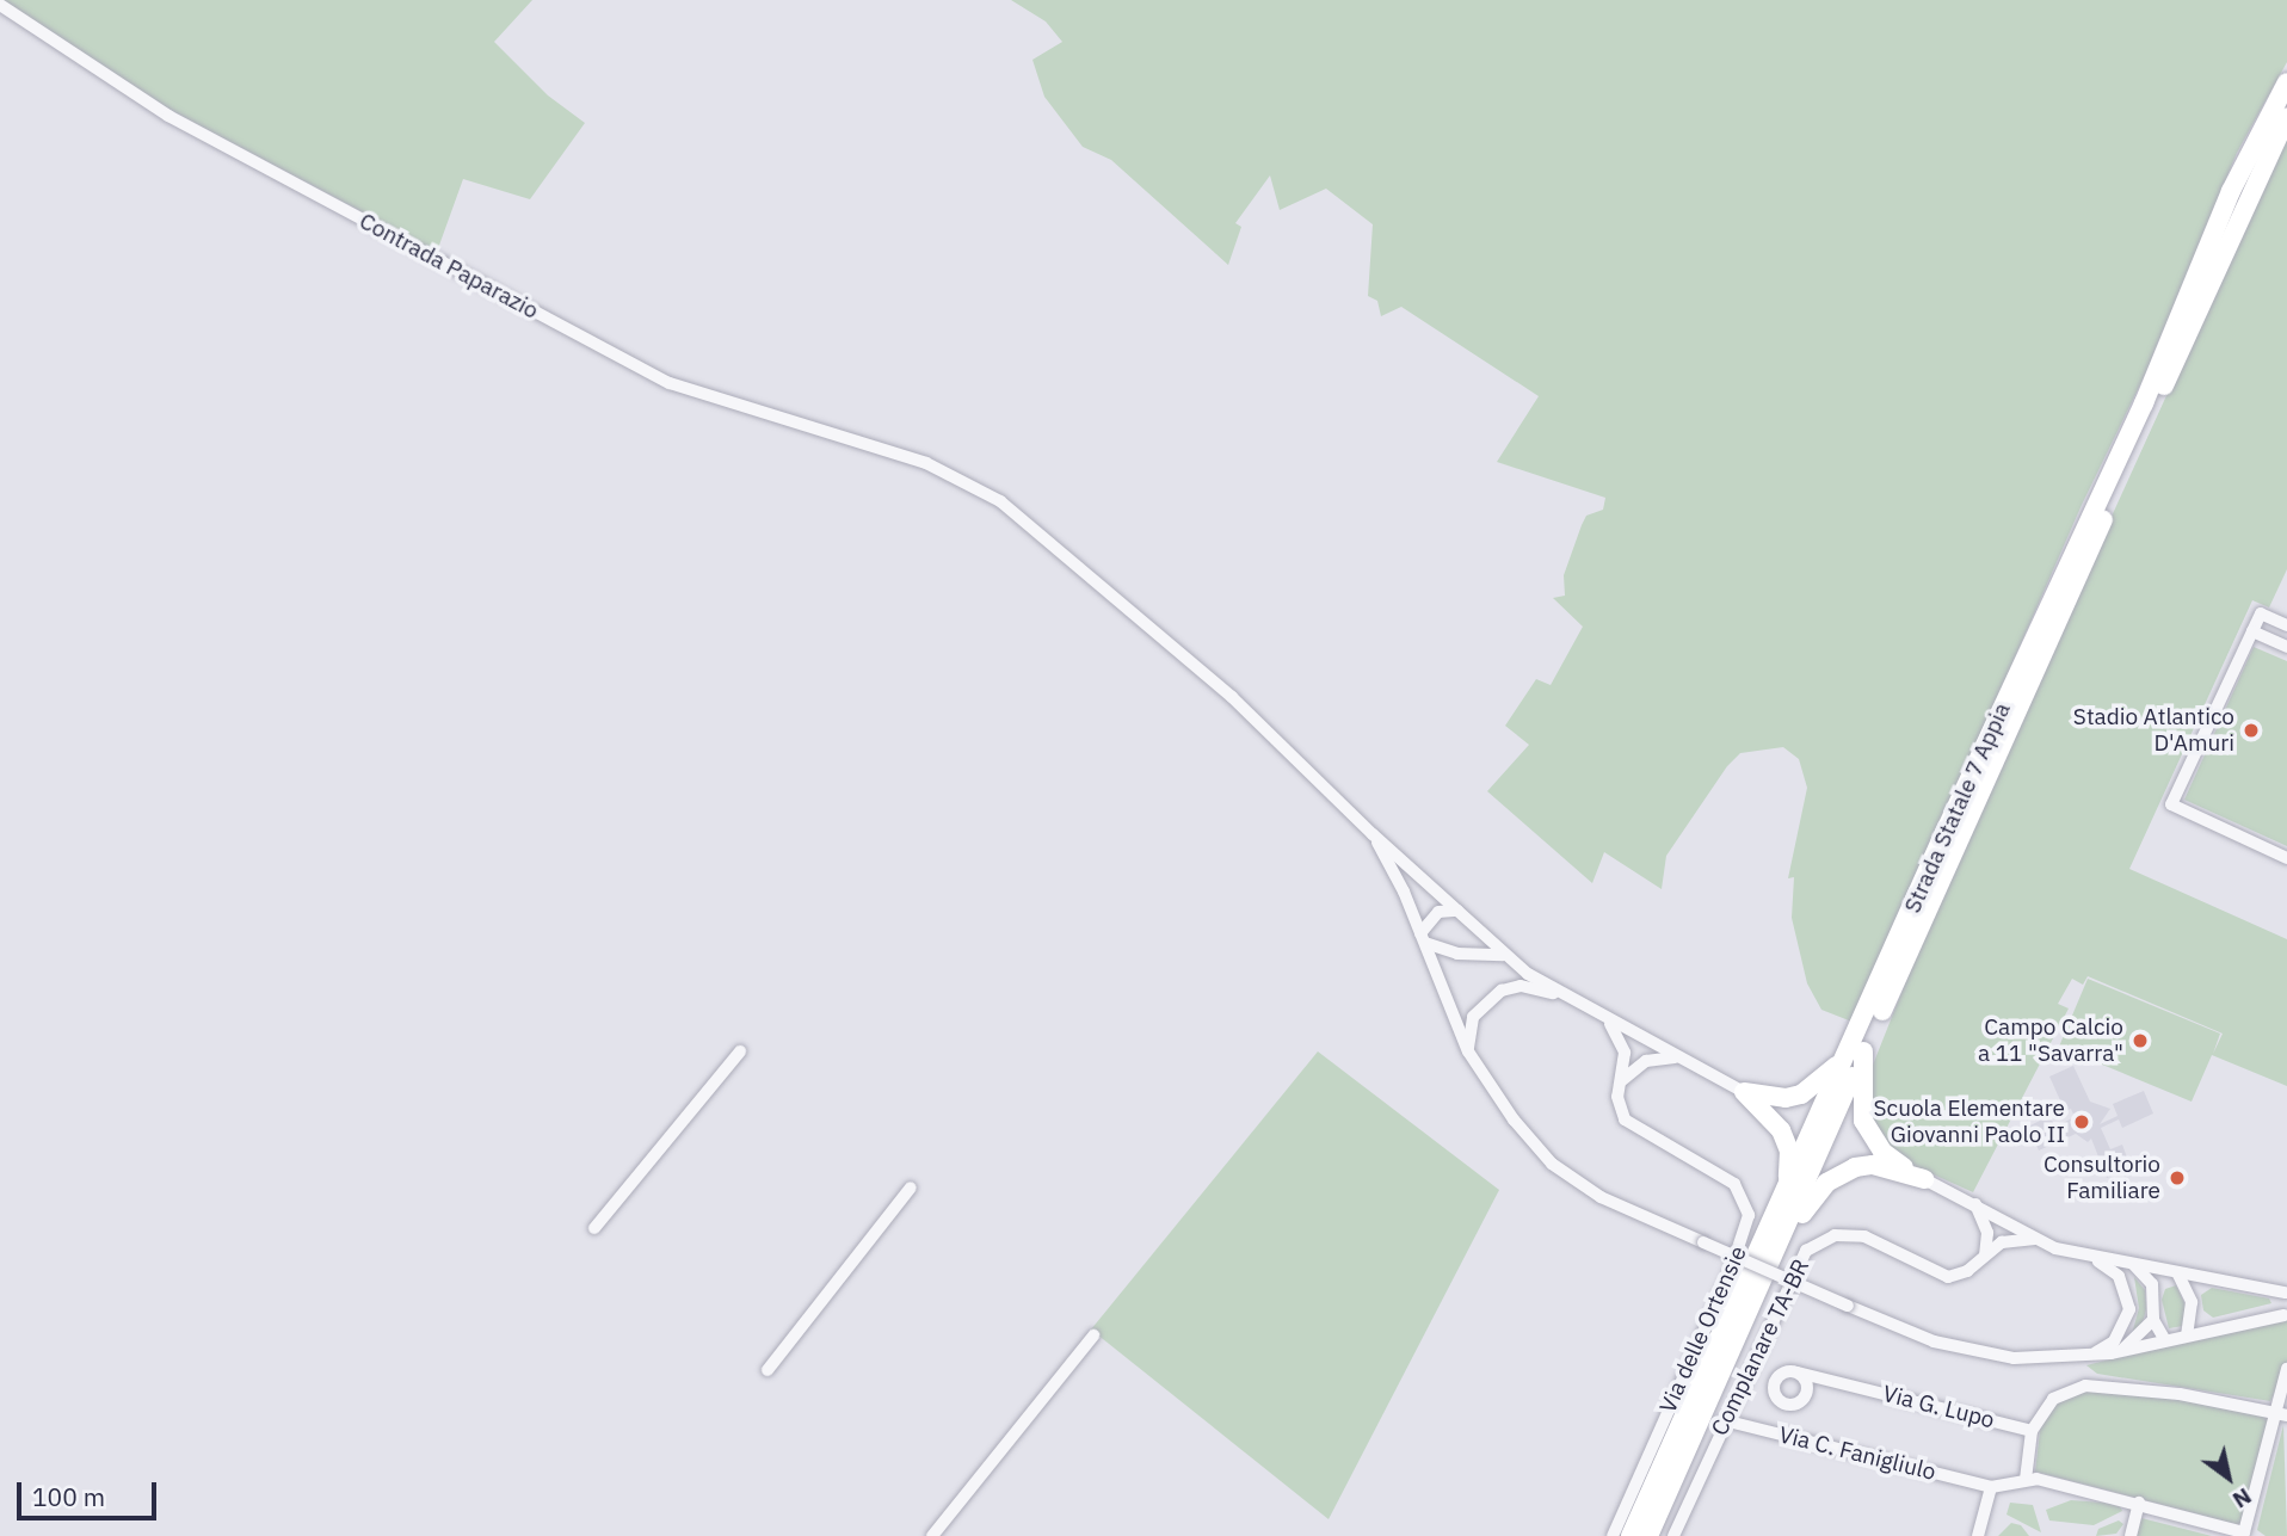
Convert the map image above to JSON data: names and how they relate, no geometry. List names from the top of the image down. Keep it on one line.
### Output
{"streets":{"highway":["Strada Statale 7 Appia"],"street":["Contrada Paparazio","Via delle Ortensie","Complanare TA-BR","Via G. Lupo","Via C. Fanigliulo"]},"crossings":[["Complanare TA-BR","Via C. Fanigliulo"]],"places":["Stadio Atlantico D'Amuri","Campo Calcio a 11 \"Savarra\"","Scuola Elementare Giovanni Paolo II","Consultorio Familiare"],"scale_bar":"100 m","north":"bottom right"}
